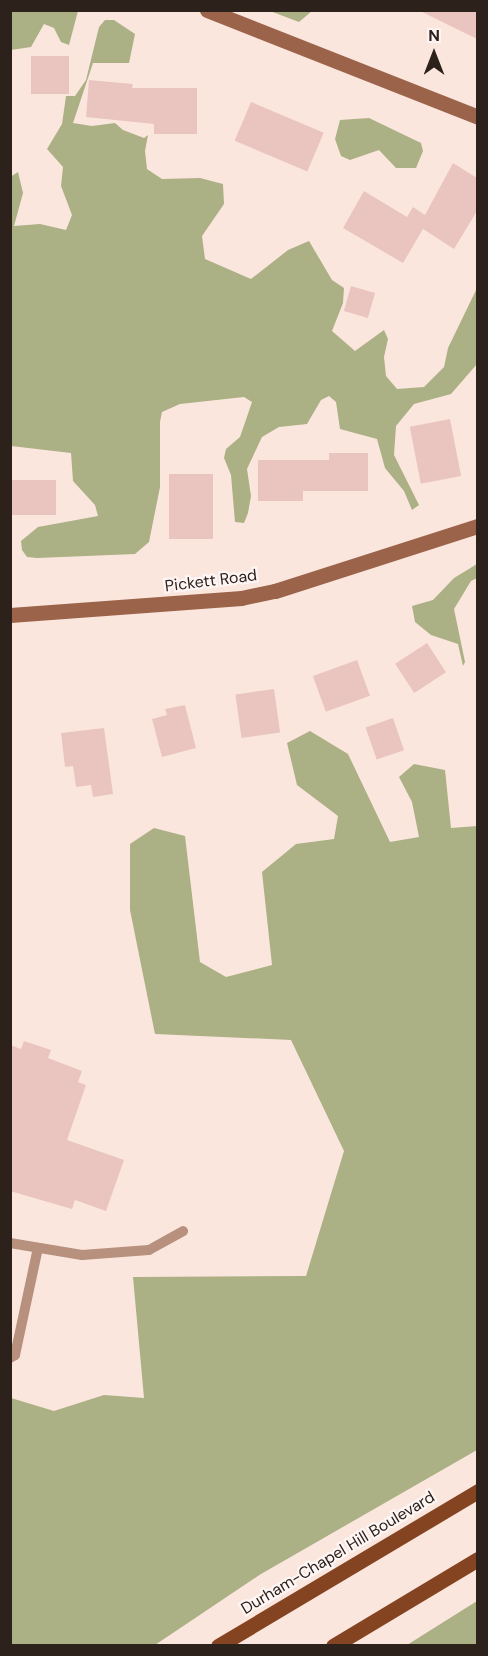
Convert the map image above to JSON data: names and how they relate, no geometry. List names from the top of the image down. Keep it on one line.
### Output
{"streets":{"main road":["Durham-Chapel Hill Boulevard"],"street":["Pickett Road"]},"north":"top"}
